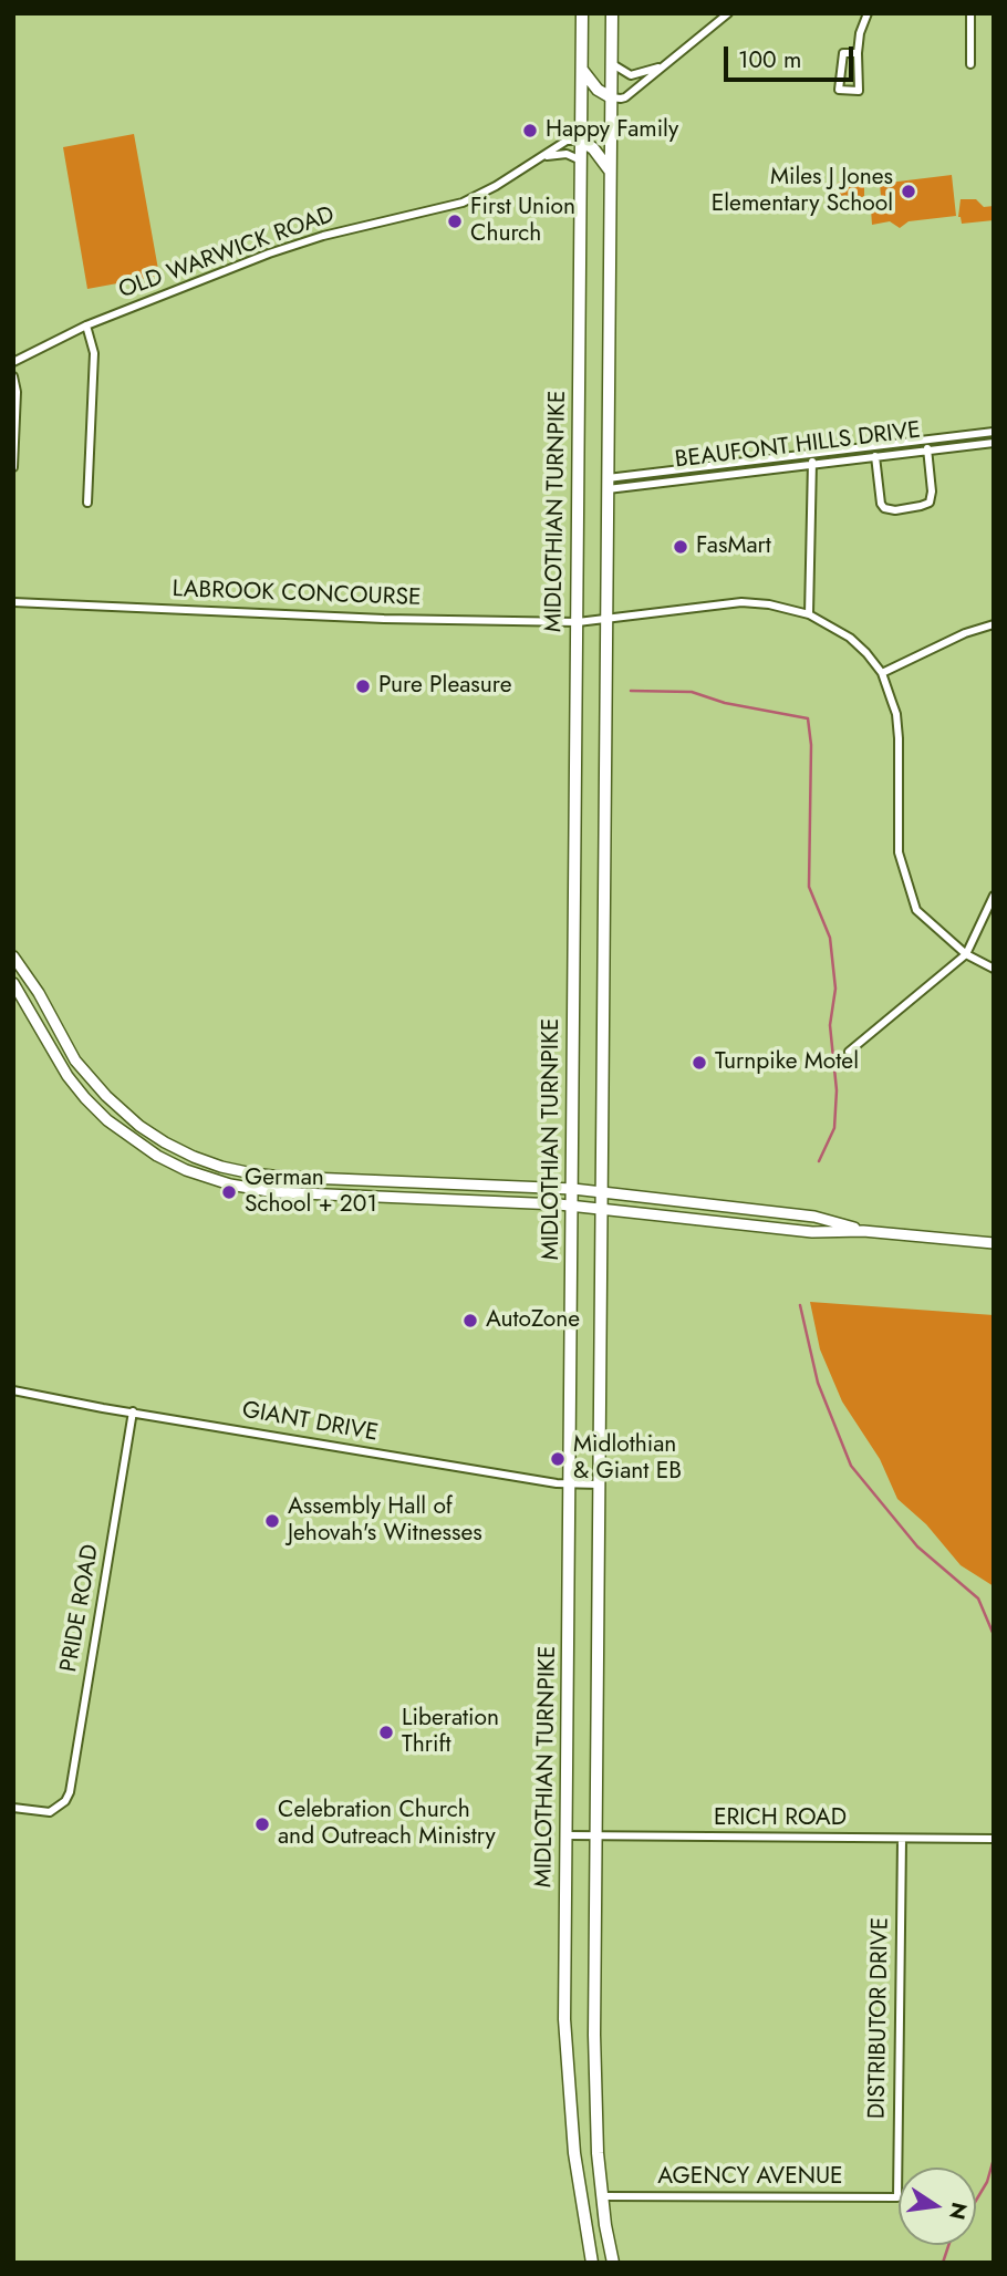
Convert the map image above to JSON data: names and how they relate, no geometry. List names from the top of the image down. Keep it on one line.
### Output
{"streets":{"main road":["MIDLOTHIAN TURNPIKE"],"street":["OLD WARWICK ROAD","BEAUFONT HILLS DRIVE","LABROOK CONCOURSE","GIANT DRIVE","PRIDE ROAD","ERICH ROAD","DISTRIBUTOR DRIVE","AGENCY AVENUE"]},"crossings":[["OLD WARWICK ROAD","MIDLOTHIAN TURNPIKE"],["MIDLOTHIAN TURNPIKE","LABROOK CONCOURSE"],["MIDLOTHIAN TURNPIKE","GIANT DRIVE"],["MIDLOTHIAN TURNPIKE","ERICH ROAD"],["GIANT DRIVE","PRIDE ROAD"],["ERICH ROAD","DISTRIBUTOR DRIVE"],["DISTRIBUTOR DRIVE","AGENCY AVENUE"]],"places":["Happy Family","Miles J Jones Elementary School","First Union Church","FasMart","Pure Pleasure","Turnpike Motel","German School + 201","AutoZone","Midlothian & Giant EB","Assembly Hall of Jehovah's Witnesses","Liberation Thrift","Celebration Church and Outreach Ministry"],"scale_bar":"100 m","north":"right"}
